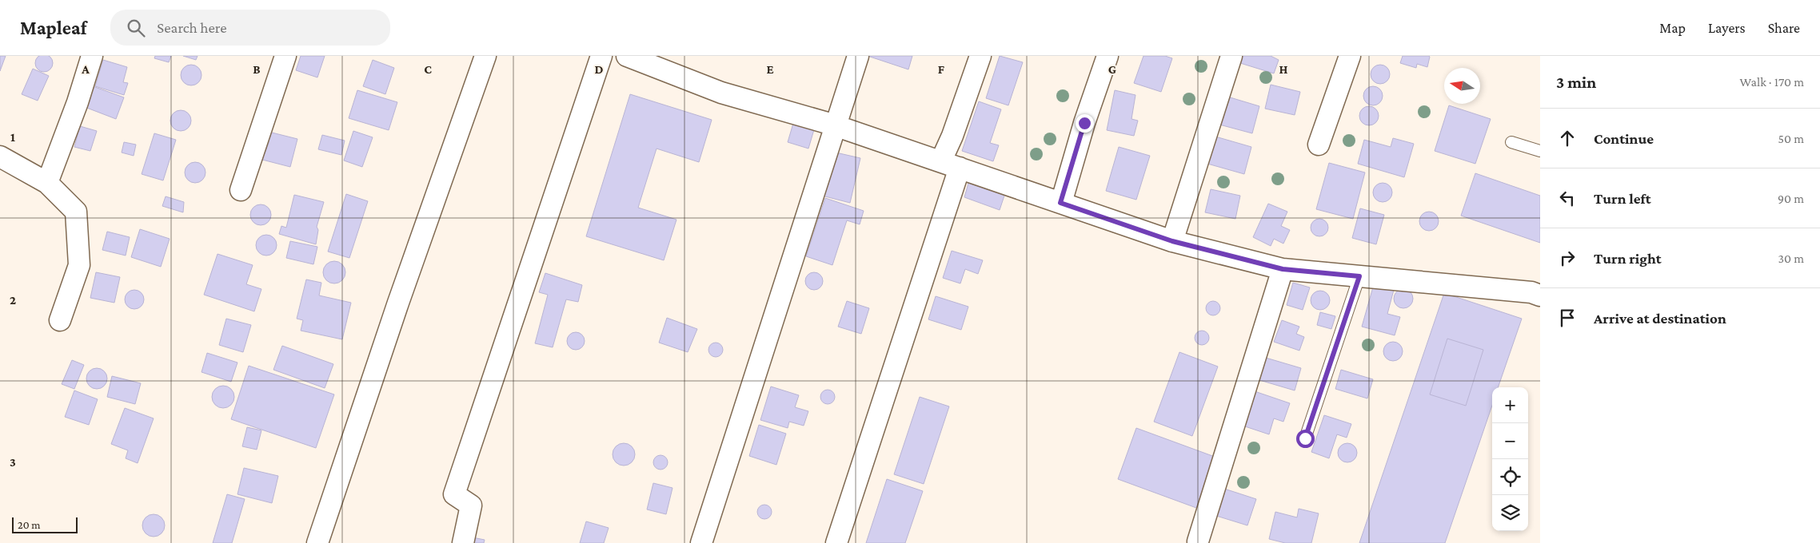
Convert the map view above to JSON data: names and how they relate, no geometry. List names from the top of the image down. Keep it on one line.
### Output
{"scale_bar":"20 m","north":"left","page":{"header":"Mapleaf","search":"Search here","nav":["Map","Layers","Share"],"heading":["3 min","Walk · 170 m"],"list":[["Continue","50 m"],["Turn left","90 m"],["Turn right","30 m"],"Arrive at destination"],"map_buttons":["+","−"],"scale":"20 m"},"grid":{"columns":["A","B","C","D","E","F","G","H"],"rows":["1","2","3"]}}
